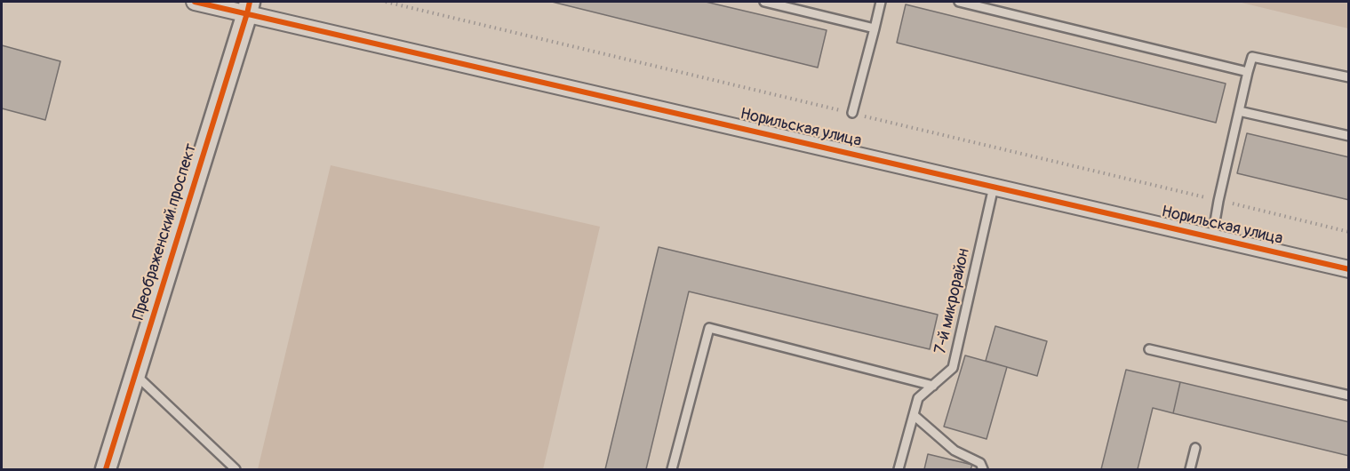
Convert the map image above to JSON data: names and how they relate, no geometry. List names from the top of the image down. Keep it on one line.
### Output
{"streets":{"street":["Норильская улица","Преображенский проспект"],"lane":["7-й микрорайон"]},"crossings":[["Норильская улица","Преображенский проспект"],["Норильская улица","7-й микрорайон"]]}
